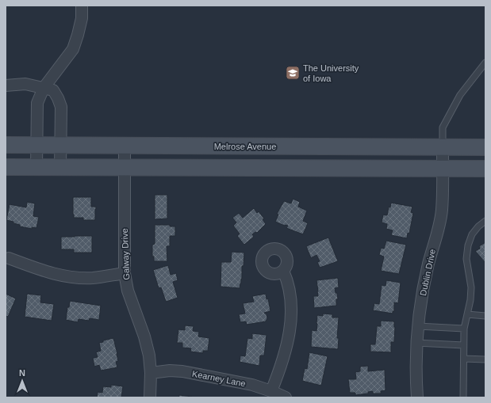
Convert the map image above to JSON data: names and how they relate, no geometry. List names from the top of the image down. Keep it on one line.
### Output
{"streets":{"main road":["Melrose Avenue"],"street":["Galway Drive","Dublin Drive","Kearney Lane"]},"crossings":[["Melrose Avenue","Galway Drive"],["Melrose Avenue","Dublin Drive"],["Galway Drive","Kearney Lane"]],"places":{"school or university":["The University of Iowa"]},"north":"top"}
